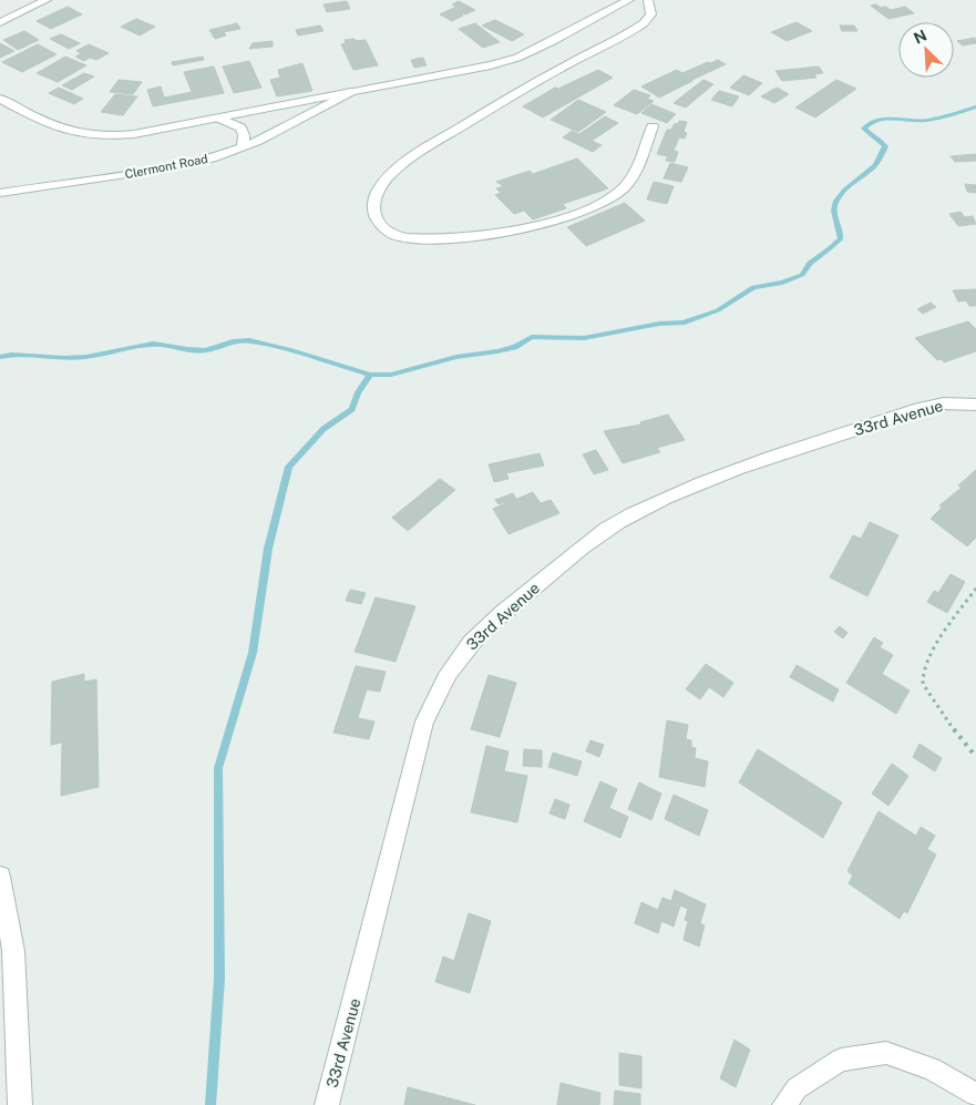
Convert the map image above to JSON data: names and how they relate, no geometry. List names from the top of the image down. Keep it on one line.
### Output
{"streets":{"street":["Clermont Road","33rd Avenue"]},"north":"top left"}
